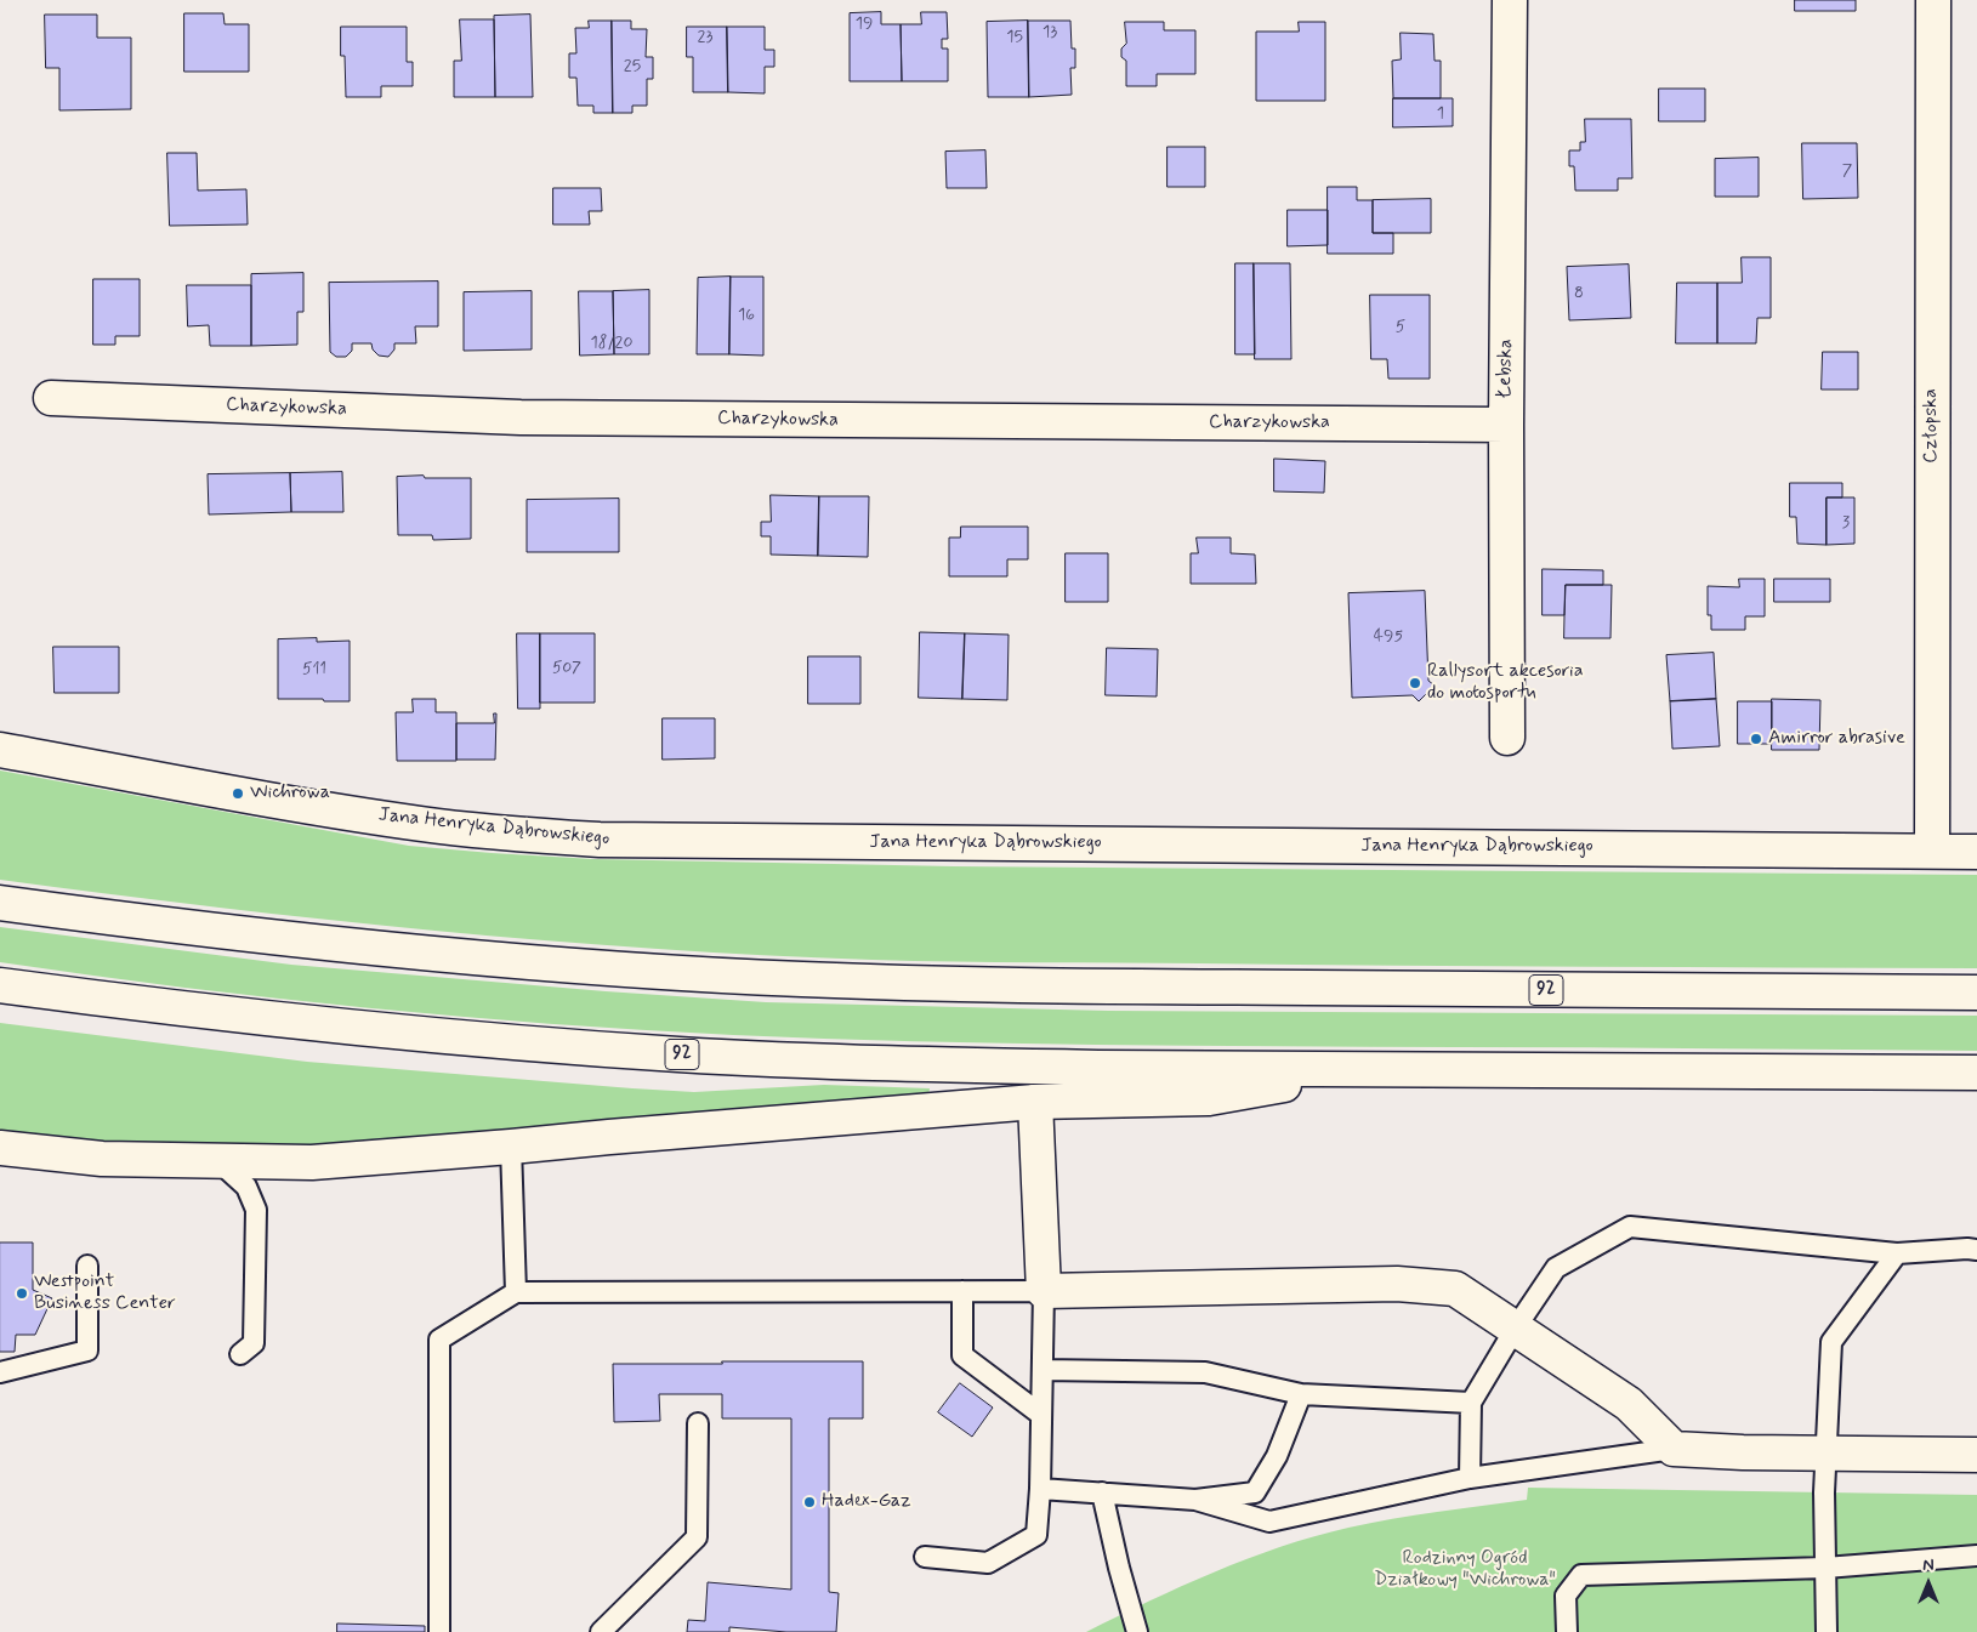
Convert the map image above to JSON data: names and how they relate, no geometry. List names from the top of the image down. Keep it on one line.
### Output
{"streets":{"street":["Łebska","Charzykowska","Człopska","Jana Henryka Dąbrowskiego","92"]},"crossings":[["Łebska","Charzykowska"],["Człopska","Jana Henryka Dąbrowskiego"]],"parks":["Rodzinny Ogród Działkowy \"Wichrowa\""],"places":["Rallysort akcesoria do motosportu","Amirror abrasive","Wichrowa","Westpoint Business Center","Hadex-Gaz"],"house_numbers":["19","13","23","15","25","1","7","8","16","5","18/20","3","495","507","511"],"north":"top"}
